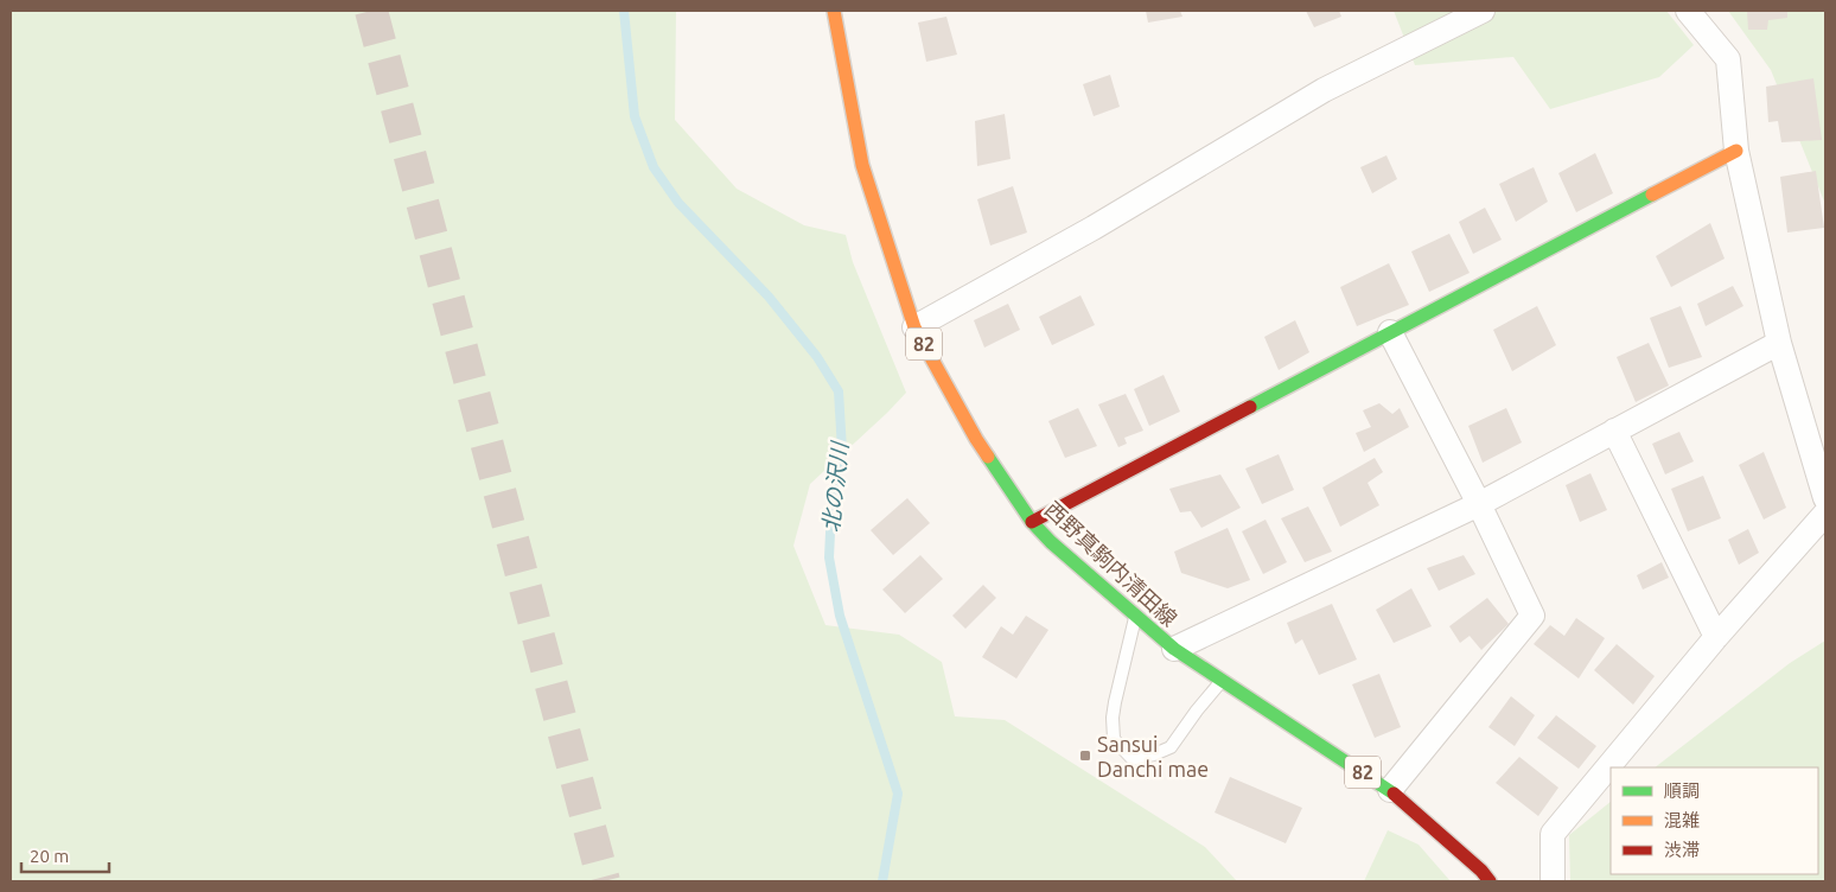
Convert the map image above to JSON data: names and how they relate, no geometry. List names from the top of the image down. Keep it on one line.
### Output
{"streets":{"main road":["82","西野真駒内清田線"]},"water":["北の沢川"],"places":{"transit":["Sansui Danchi mae"]},"legend":["順調","混雑","渋滞"],"scale_bar":"20 m"}
